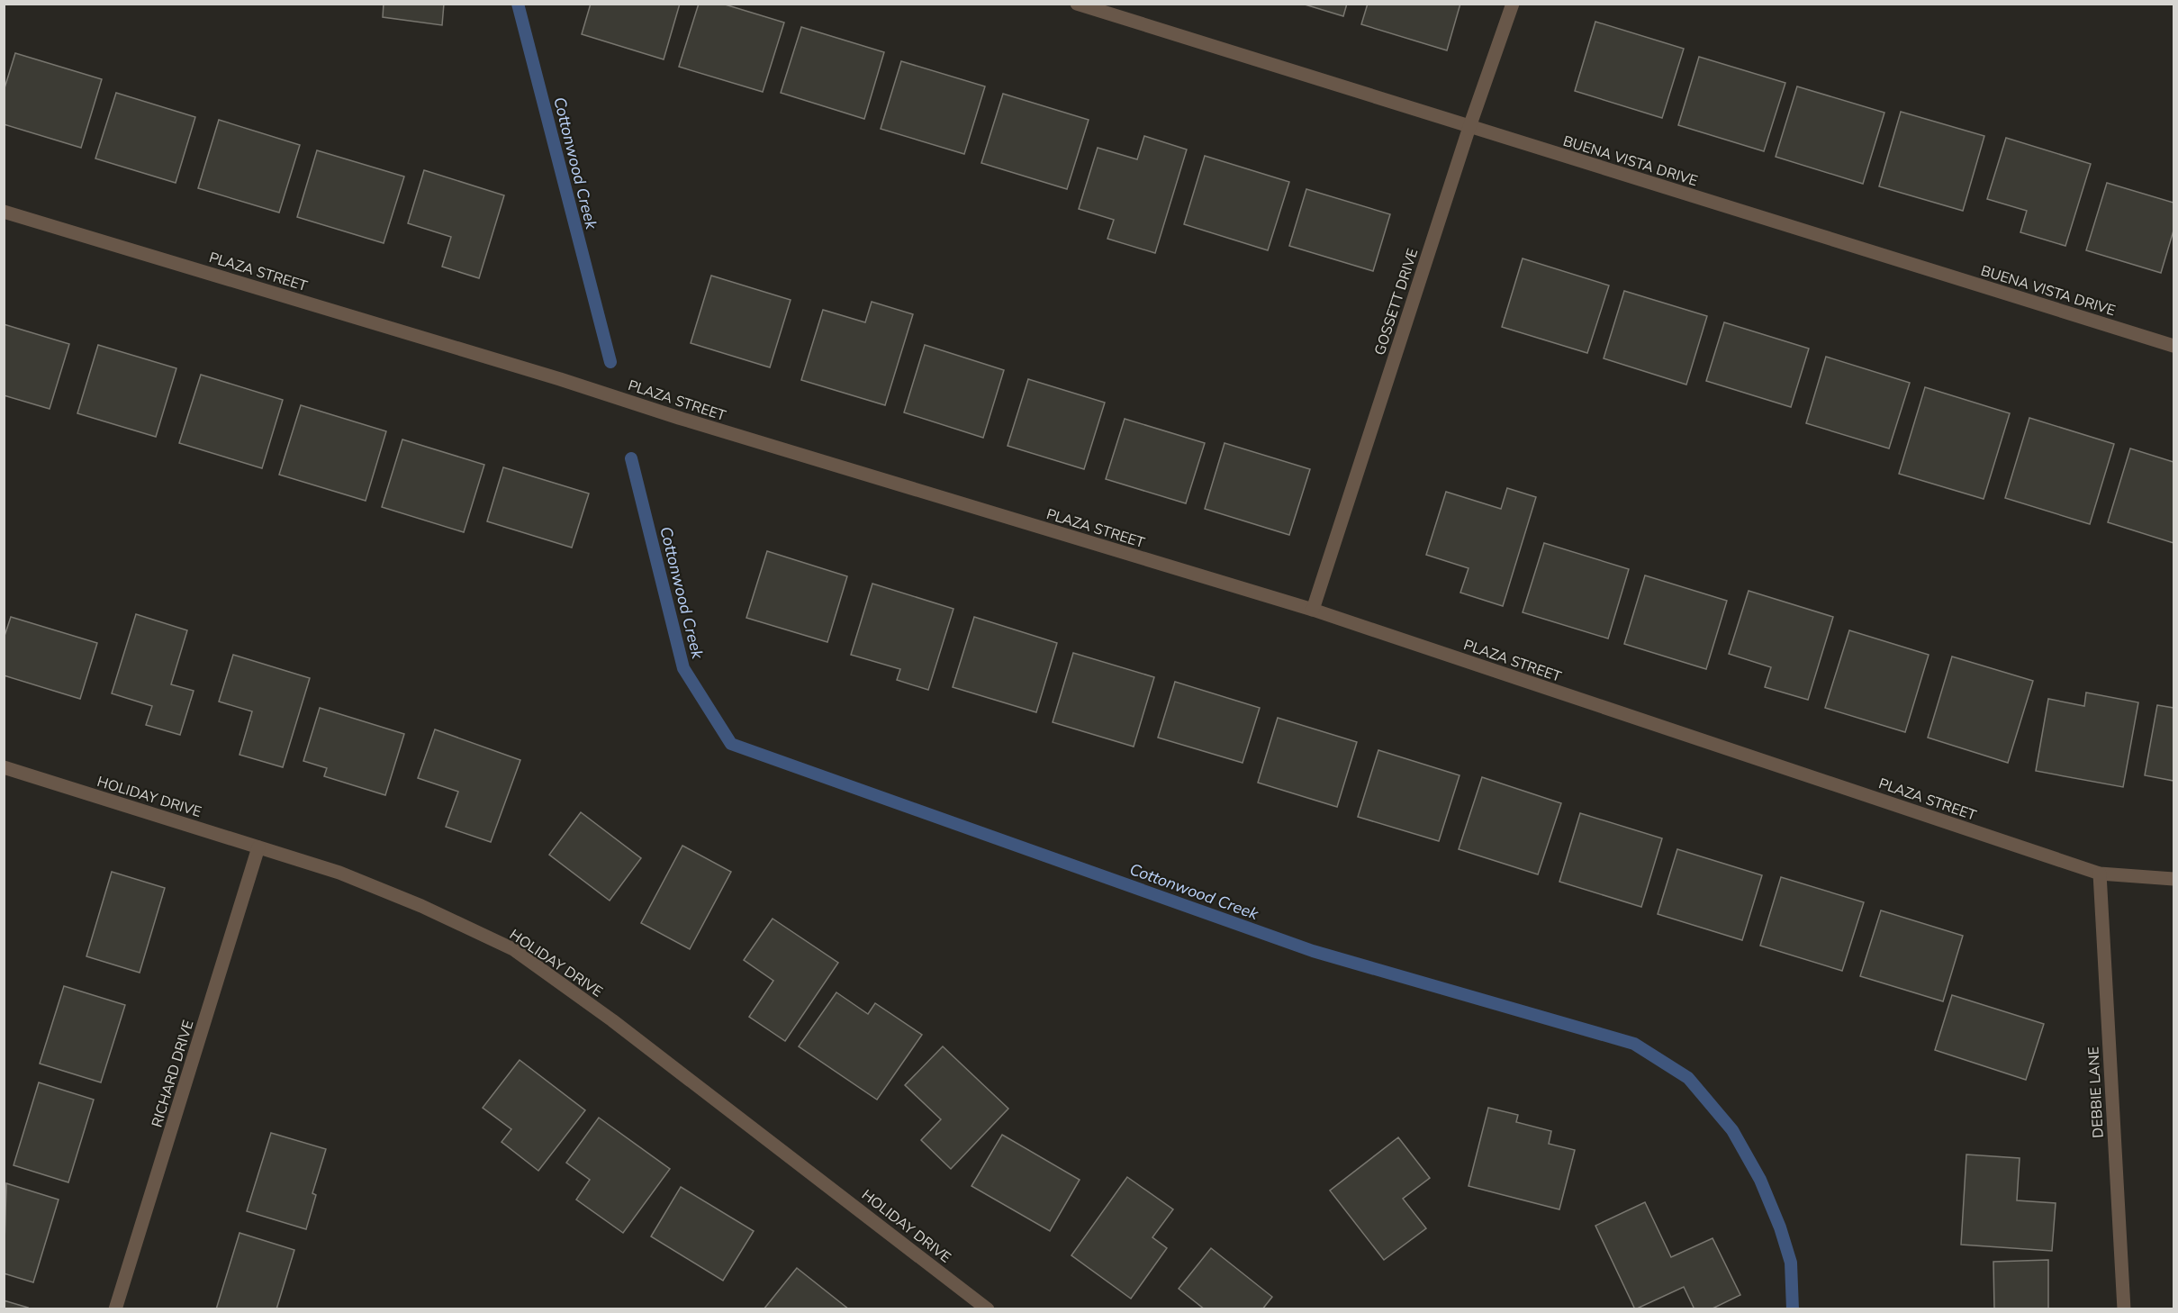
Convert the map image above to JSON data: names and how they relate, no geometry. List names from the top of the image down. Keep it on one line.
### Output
{"streets":{"street":["BUENA VISTA DRIVE","PLAZA STREET","GOSSETT DRIVE","HOLIDAY DRIVE","RICHARD DRIVE","DEBBIE LANE"]},"crossings":[["BUENA VISTA DRIVE","GOSSETT DRIVE"],["PLAZA STREET","GOSSETT DRIVE"],["PLAZA STREET","DEBBIE LANE"],["HOLIDAY DRIVE","RICHARD DRIVE"]],"water":["Cottonwood Creek"]}
